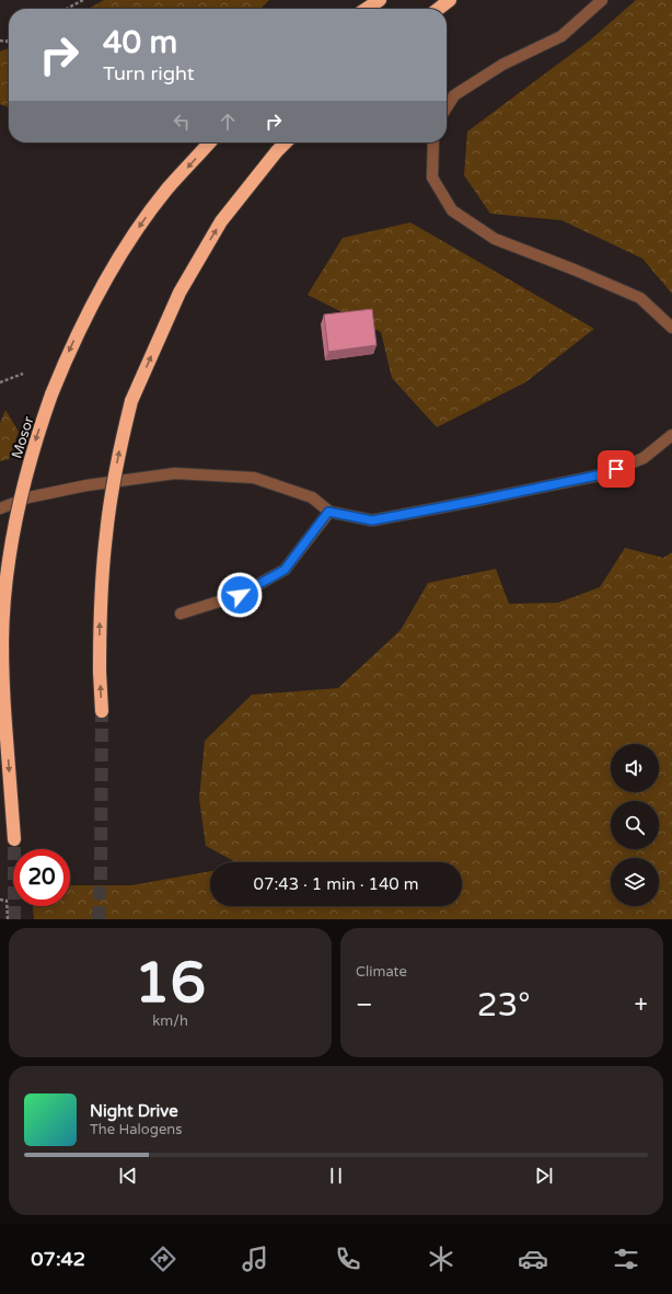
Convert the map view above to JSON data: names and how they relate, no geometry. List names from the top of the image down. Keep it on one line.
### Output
{"streets":{"highway":["Mosor"]},"page":{"turn":["40 m","Turn right"],"limit":"20","trip":"07:43 · 1 min · 140 m","tile":[["16","km/h"],"Climate"],"heat":["−","23°","+"],"song":["Night Drive","The Halogens"],"tabs":"07:42"}}
